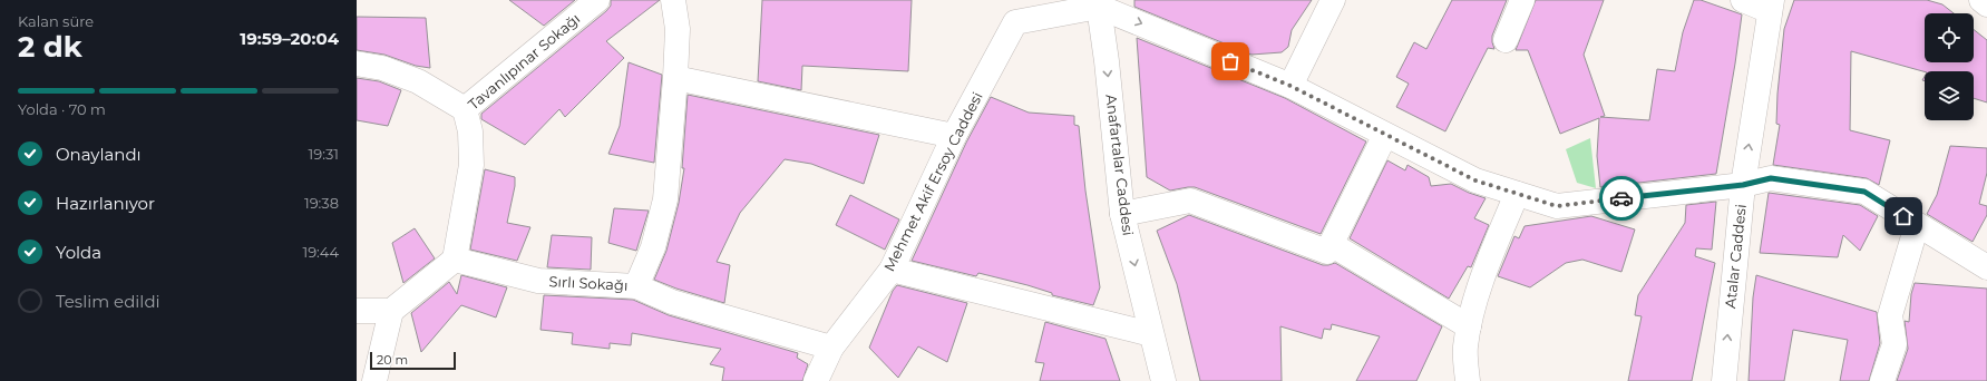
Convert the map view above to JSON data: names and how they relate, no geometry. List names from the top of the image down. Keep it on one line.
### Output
{"streets":{"street":["Tavanlıpınar Sokağı","Anafartalar Caddesi","Mehmet Akif Ersoy Caddesi","Atalar Caddesi","Sırlı Sokağı"]},"crossings":[["Tavanlıpınar Sokağı","Sırlı Sokağı"],["Anafartalar Caddesi","Mehmet Akif Ersoy Caddesi"],["Mehmet Akif Ersoy Caddesi","Sırlı Sokağı"]],"one_way":["Anafartalar Caddesi"],"scale_bar":"20 m","page":{"heading":["2 dk","Kalan süre","19:59–20:04"],"bar":"Yolda · 70 m","list":[["Onaylandı","19:31"],["Hazırlanıyor","19:38"],["Yolda","19:44"],"Teslim edildi"],"scale":"20 m"}}
